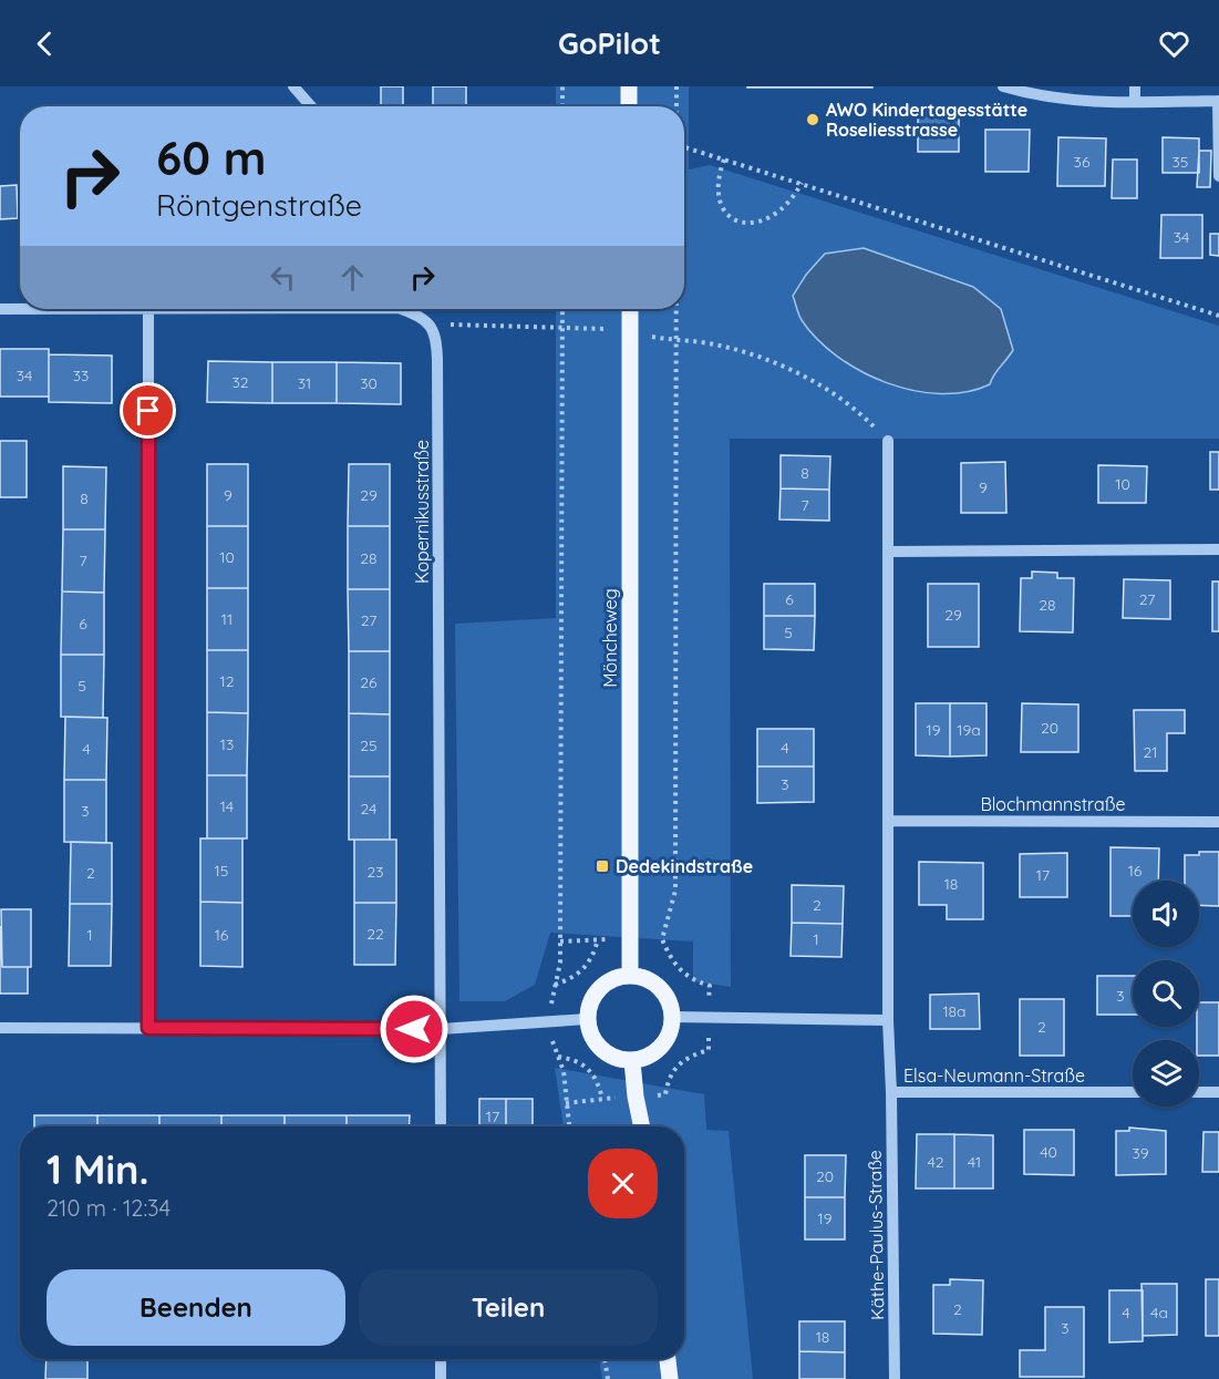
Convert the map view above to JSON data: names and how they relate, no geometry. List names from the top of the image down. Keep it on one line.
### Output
{"streets":{"main road":["Möncheweg"],"street":["Kopernikusstraße","Blochmannstraße","Elsa-Neumann-Straße","Käthe-Paulus-Straße"]},"crossings":[["Elsa-Neumann-Straße","Käthe-Paulus-Straße"]],"places":{"other":["AWO Kindertagesstätte Roseliesstrasse"],"transit":["Dedekindstraße"]},"house_numbers":["36","35","34","34","33","32","31","30","8","10","9","9","29","8","7","10","28","7","6","27","28","29","11","27","6","5","12","26","5","20","19","19a","13","25","4","4","21","3","14","24","3","15","16","23","2","17","18","2","22","1","16","1","3","18a","2","17","40","39","42","41","20","19","2","4","4a","3","18"],"page":{"header":"GoPilot","turn":["60 m","Röntgenstraße"],"heading":["1 Min.","210 m · 12:34"],"buttons":["Beenden","Teilen"]}}
